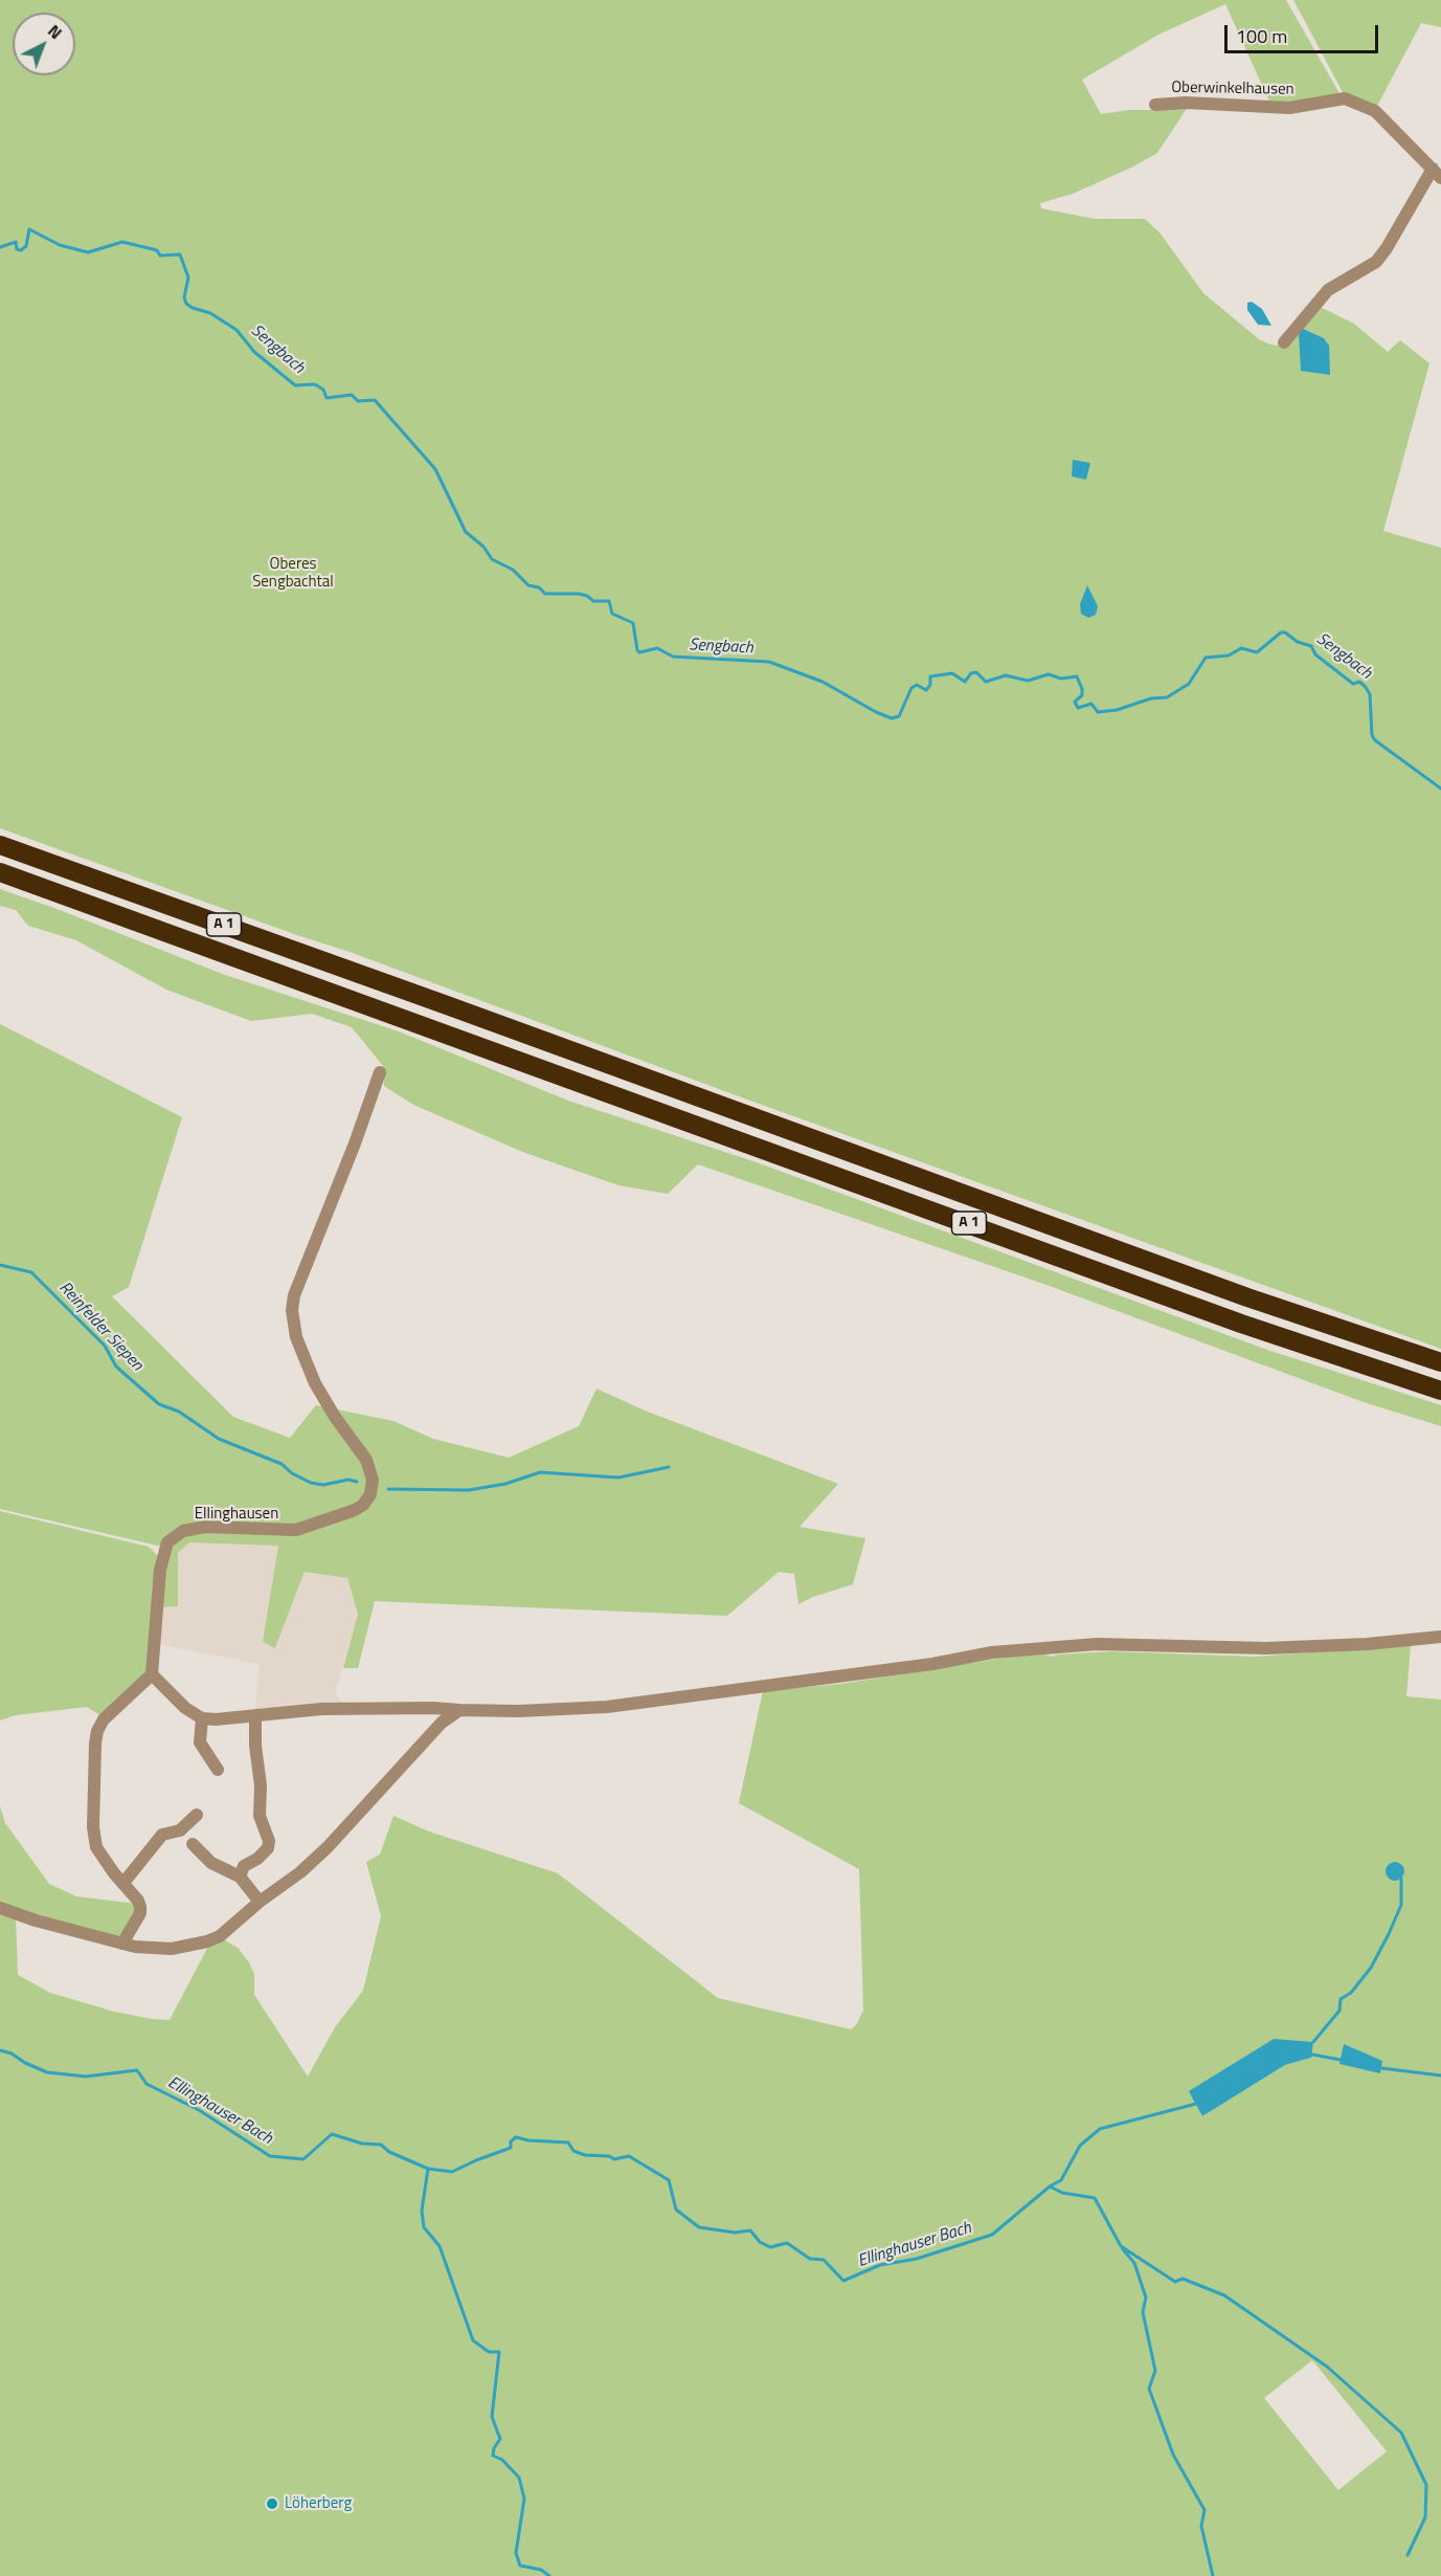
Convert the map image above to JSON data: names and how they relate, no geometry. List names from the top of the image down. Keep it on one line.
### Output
{"streets":{"highway":["A 1"],"street":["Oberwinkelhausen","Ellinghausen"]},"water":["Sengbach","Reinfelder Siepen","Ellinghauser Bach"],"parks":["Oberes Sengbachtal"],"places":["Löherberg"],"scale_bar":"100 m","north":"top right"}
